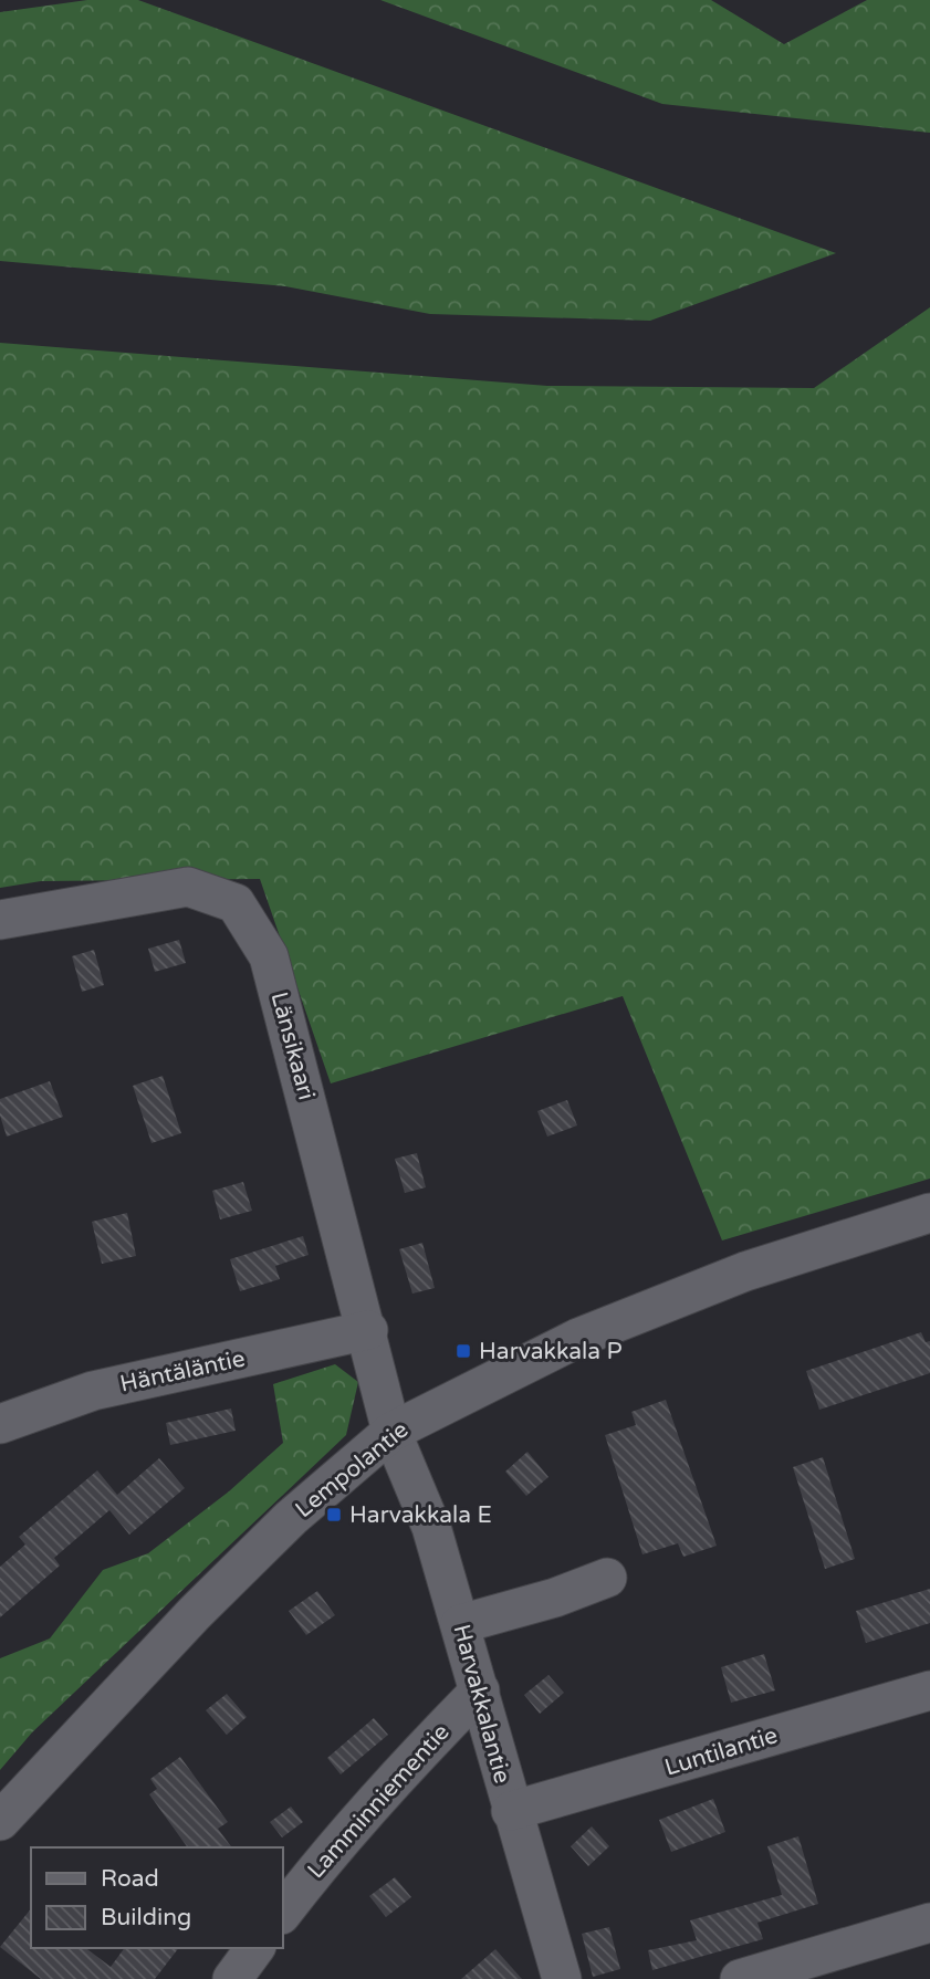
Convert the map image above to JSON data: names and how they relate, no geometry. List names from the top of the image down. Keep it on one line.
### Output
{"streets":{"street":["Länsikaari","Häntäläntie","Lempolantie","Harvakkalantie","Luntilantie","Lamminniementie"]},"crossings":[["Länsikaari","Häntäläntie"],["Länsikaari","Lempolantie"],["Länsikaari","Harvakkalantie"],["Lempolantie","Harvakkalantie"],["Harvakkalantie","Luntilantie"],["Harvakkalantie","Lamminniementie"]],"places":{"transit":["Harvakkala P","Harvakkala E"]},"legend":["Road","Building"]}
